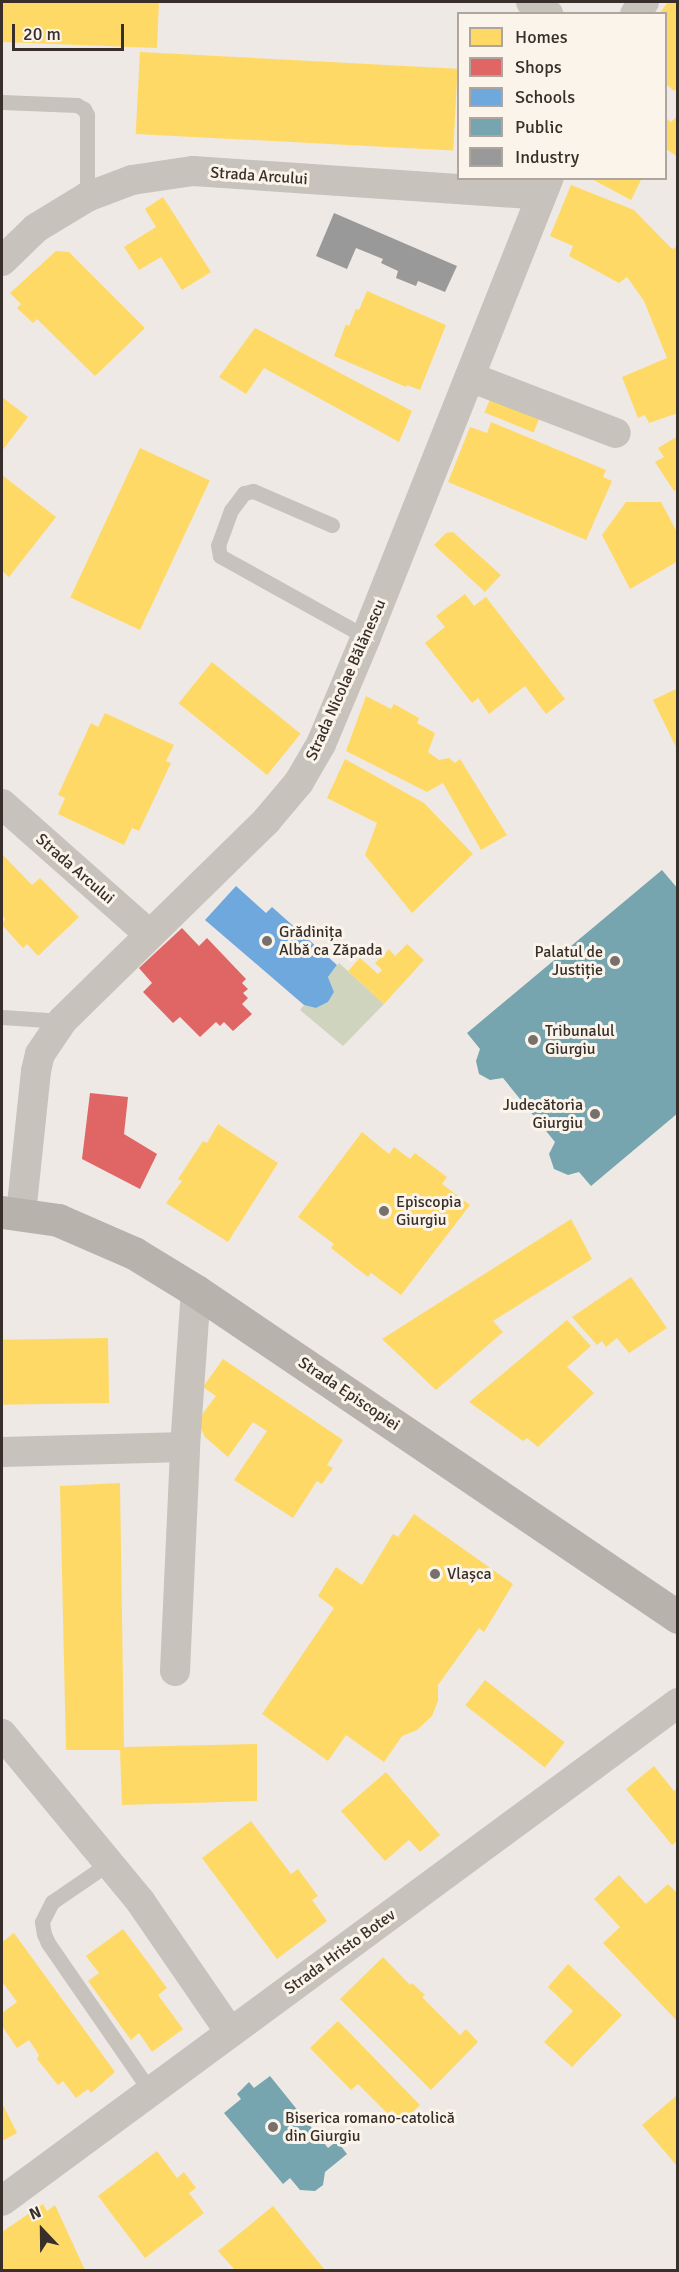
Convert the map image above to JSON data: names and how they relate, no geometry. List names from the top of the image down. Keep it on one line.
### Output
{"streets":{"street":["Strada Arcului","Strada Nicolae Bălănescu","Strada Episcopiei","Strada Hristo Botev"]},"crossings":[["Strada Arcului","Strada Nicolae Bălănescu"],["Strada Nicolae Bălănescu","Strada Episcopiei"]],"places":["Grădinița Albă ca Zăpada","Palatul de Justiție","Tribunalul Giurgiu","Judecătoria Giurgiu","Episcopia Giurgiu","Vlașca","Biserica romano-catolică din Giurgiu"],"legend":["Homes","Shops","Schools","Public","Industry"],"scale_bar":"20 m","north":"top"}
